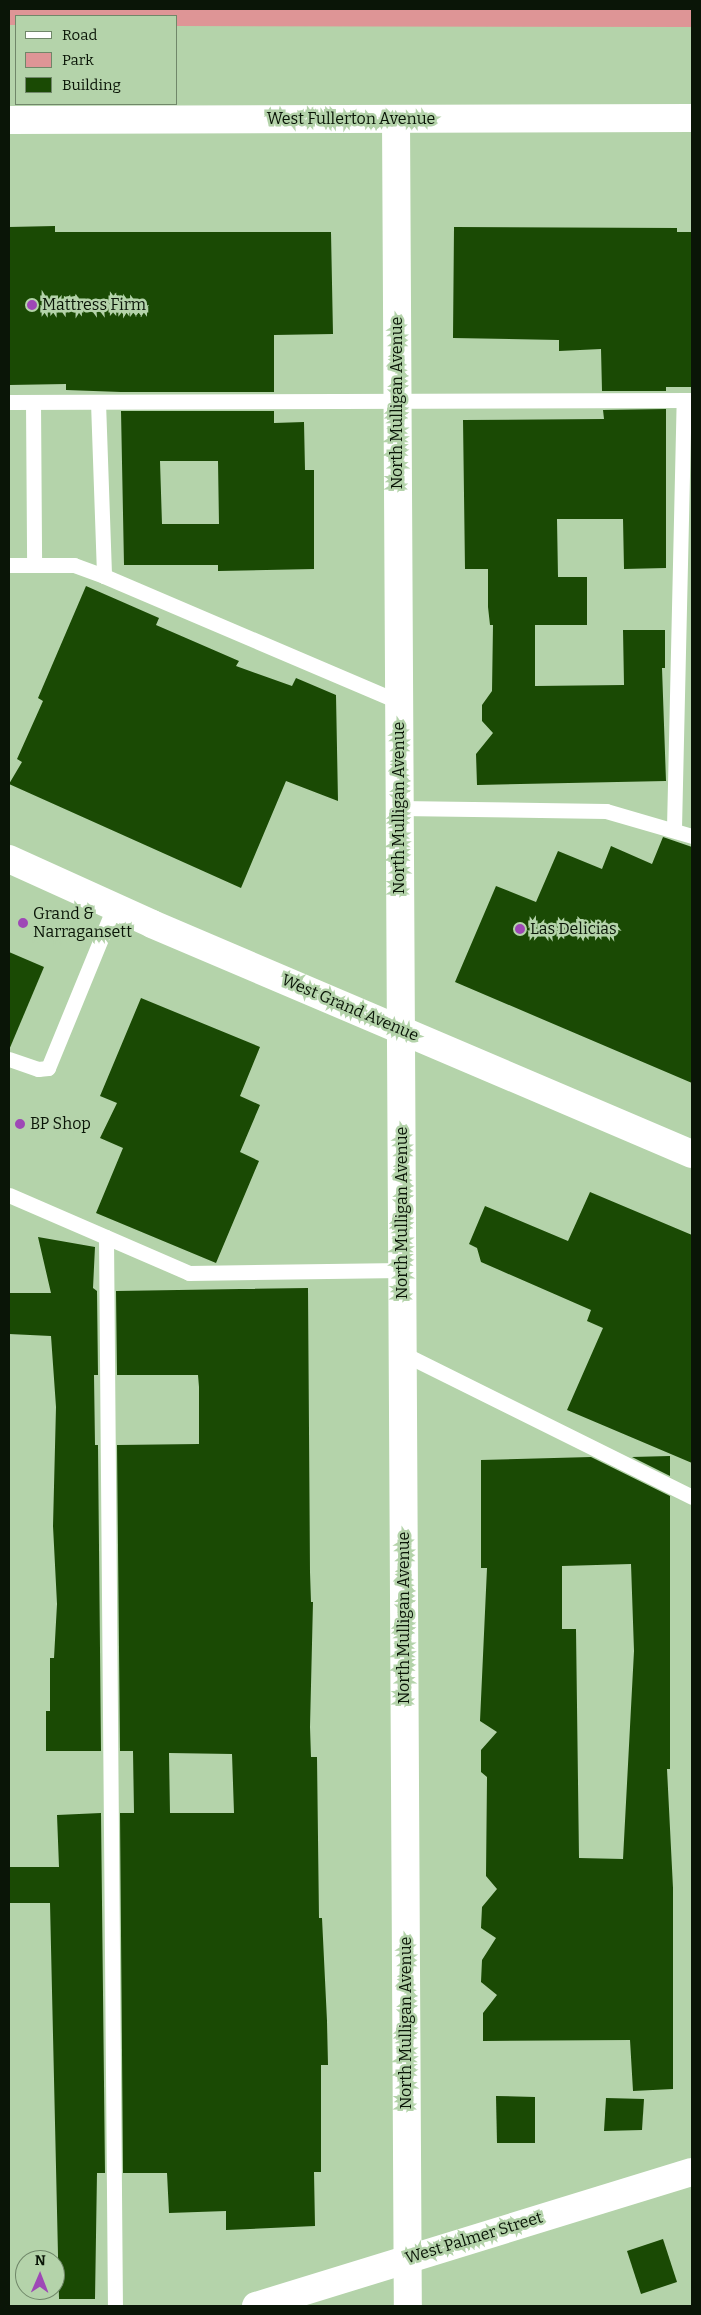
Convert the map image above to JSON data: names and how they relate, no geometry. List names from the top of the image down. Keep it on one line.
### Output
{"streets":{"street":["West Fullerton Avenue","North Mulligan Avenue","West Grand Avenue","West Palmer Street"]},"crossings":[["West Fullerton Avenue","North Mulligan Avenue"],["North Mulligan Avenue","West Grand Avenue"],["North Mulligan Avenue","West Palmer Street"]],"places":["Mattress Firm","Grand & Narragansett","Las Delicias","BP Shop"],"legend":["Road","Park","Building"],"north":"top"}
